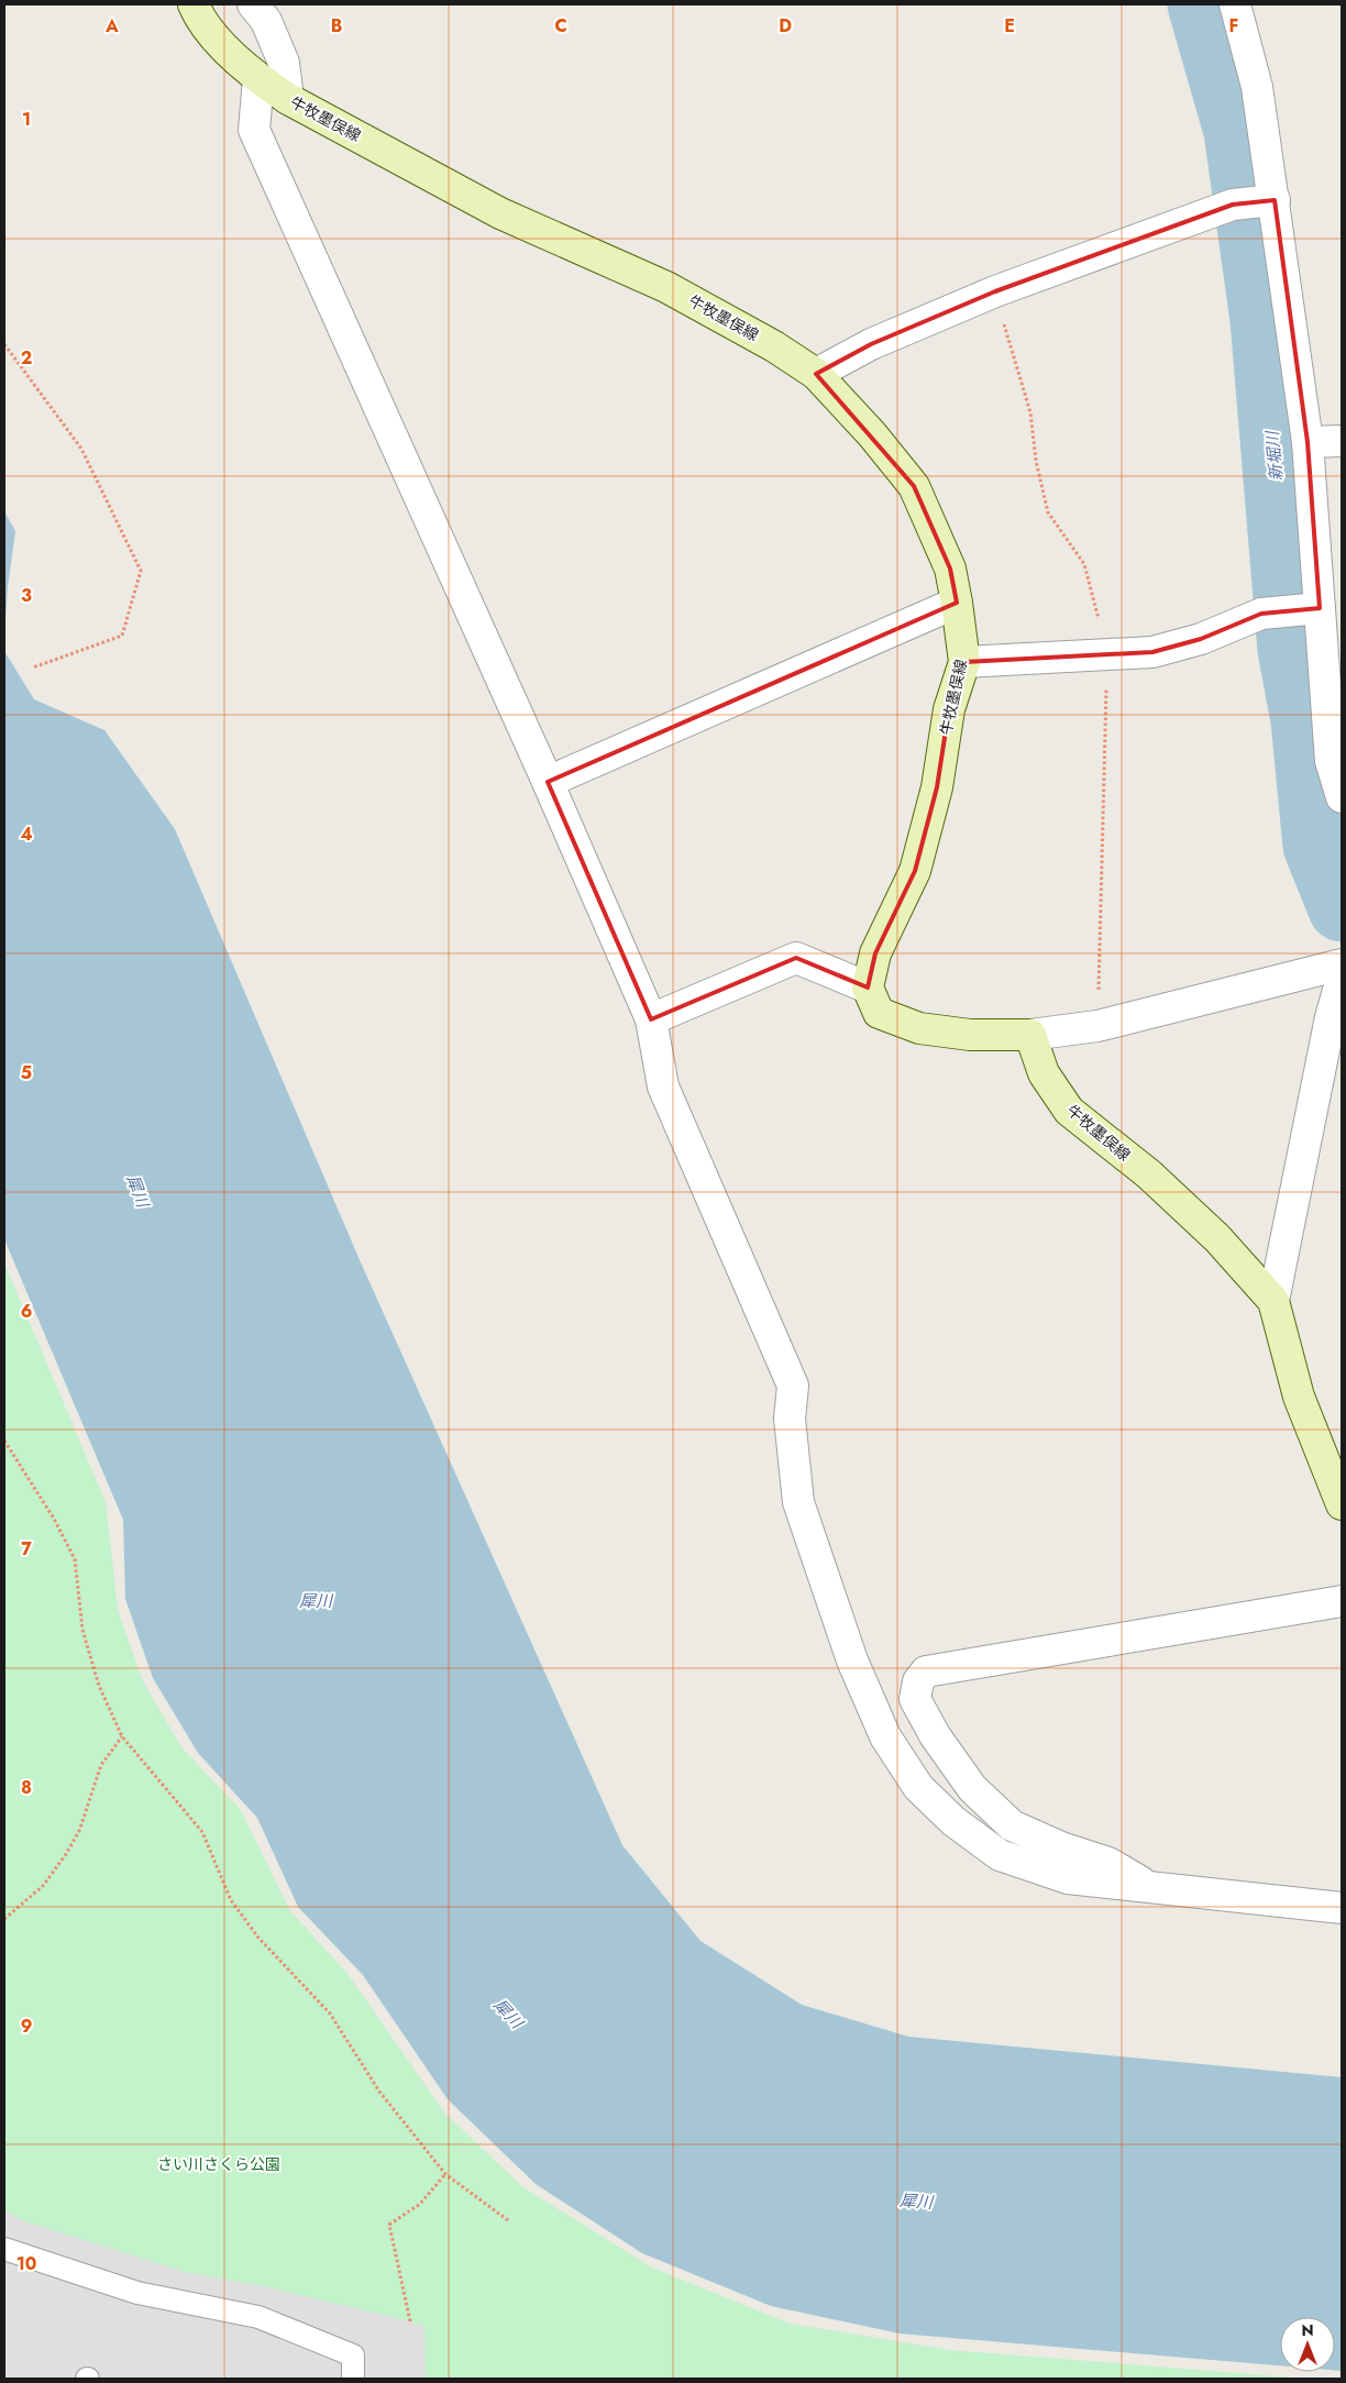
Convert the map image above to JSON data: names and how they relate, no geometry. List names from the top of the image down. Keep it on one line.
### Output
{"streets":{"main road":["牛牧墨俣線"]},"water":["新堀川","犀川"],"parks":["さい川さくら公園"],"north":"top","grid":{"columns":["A","B","C","D","E","F"],"rows":["1","2","3","4","5","6","7","8","9","10"]}}
